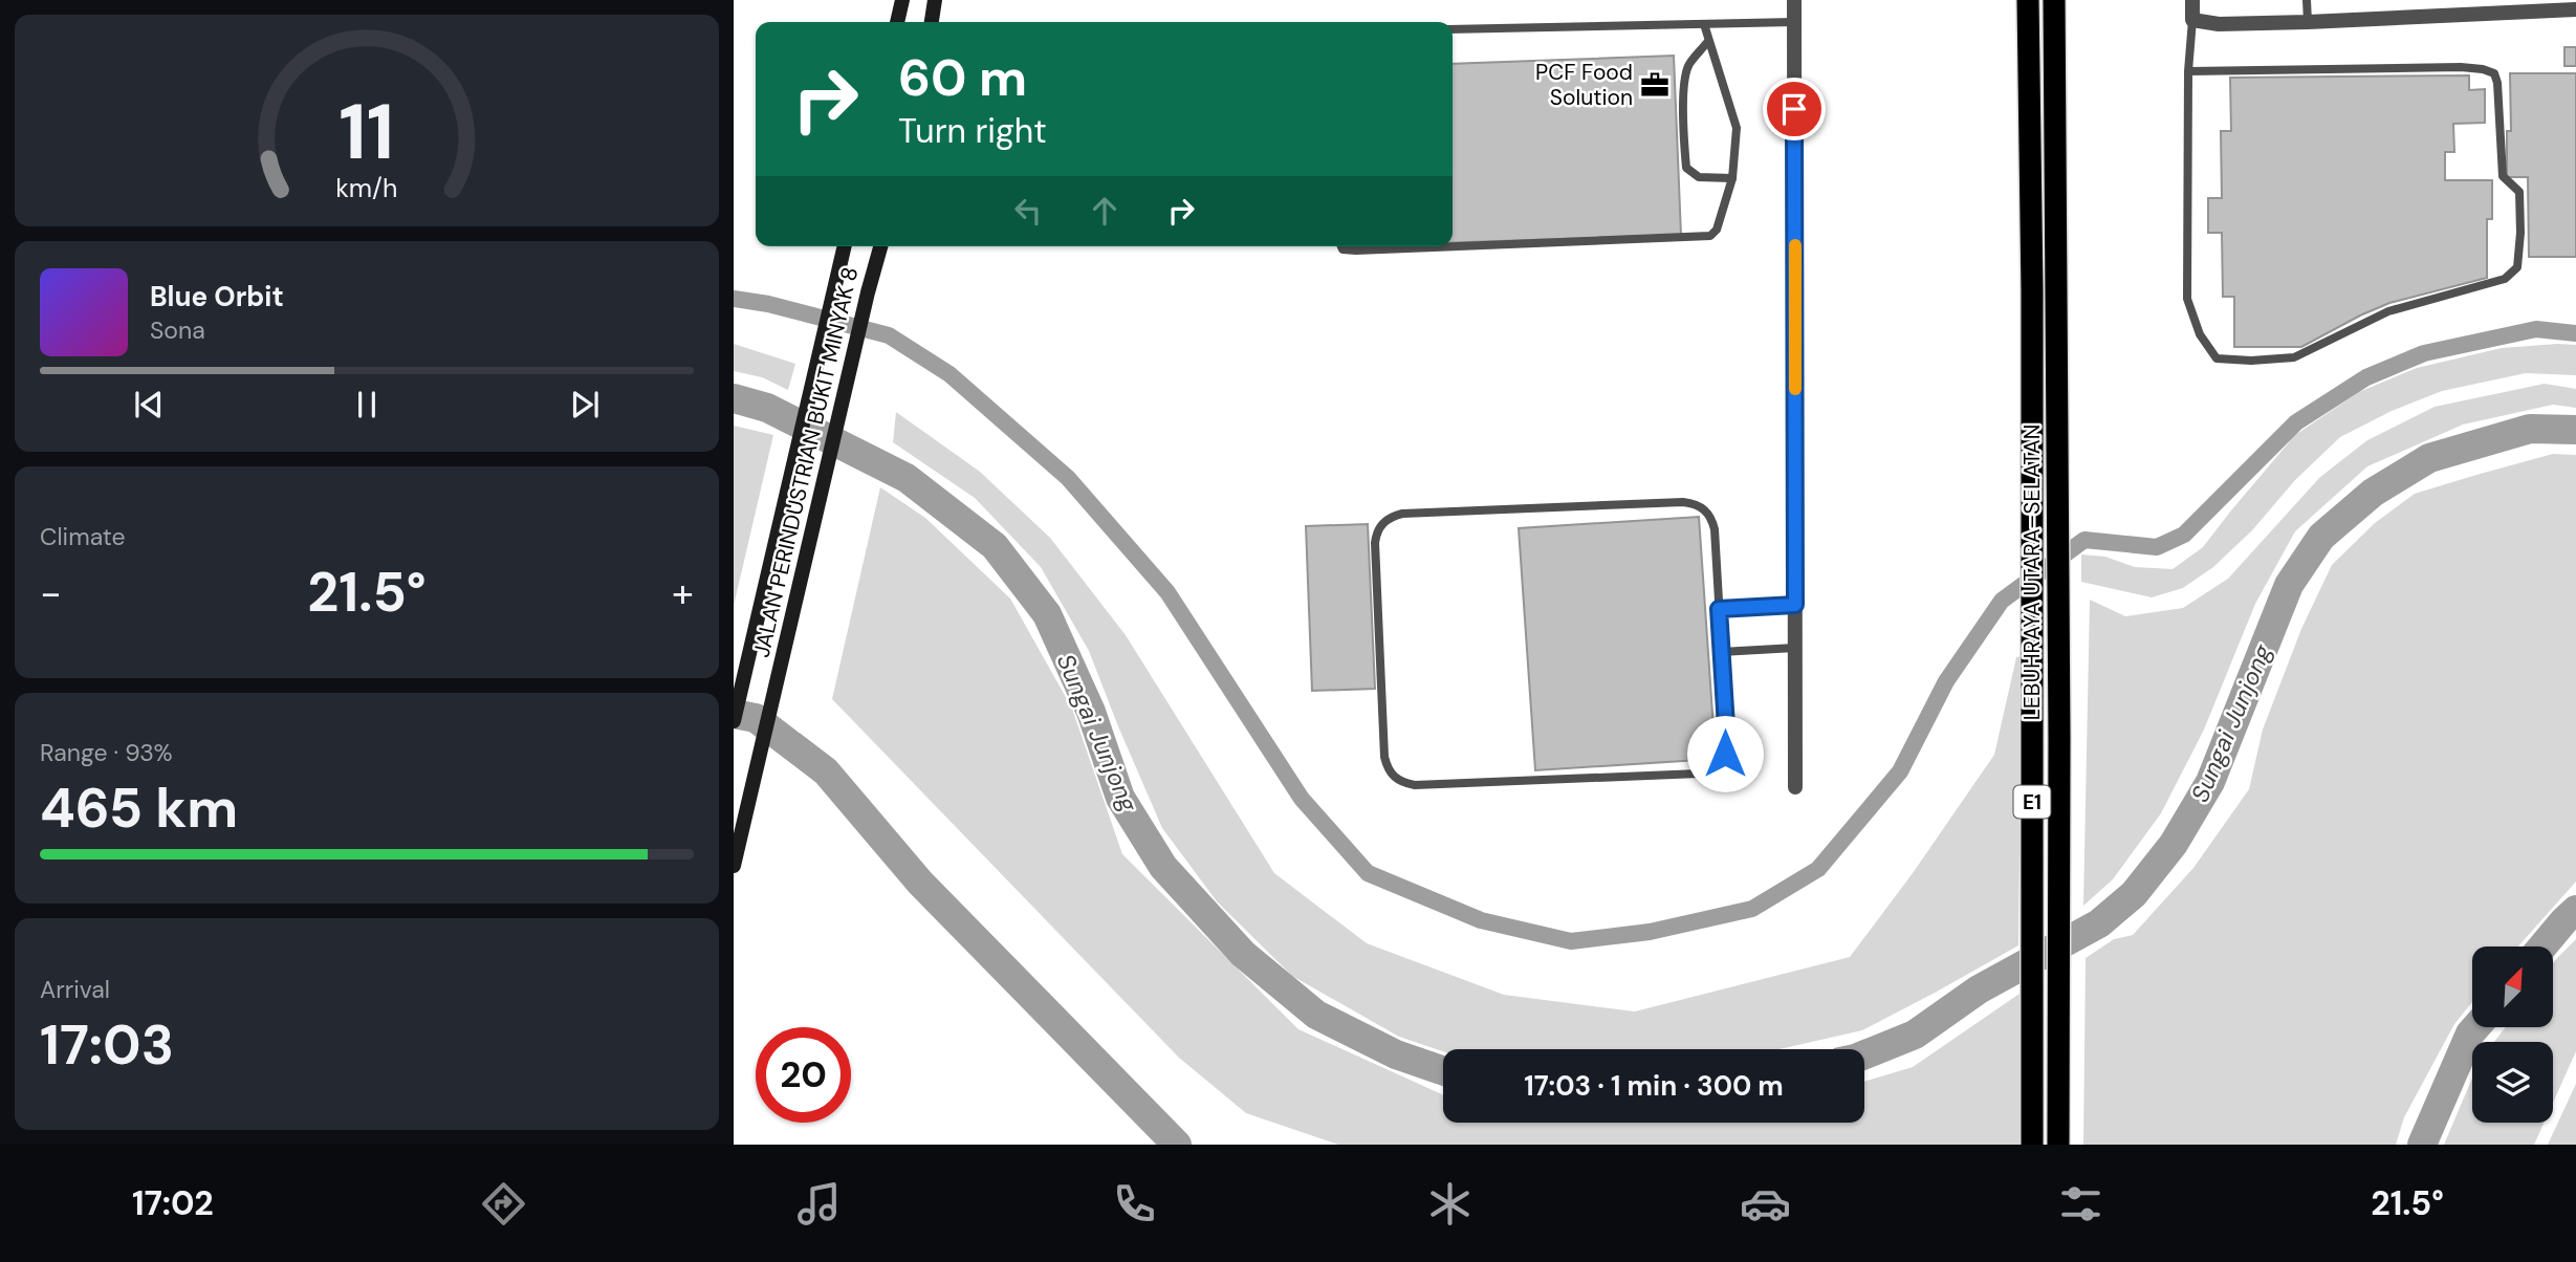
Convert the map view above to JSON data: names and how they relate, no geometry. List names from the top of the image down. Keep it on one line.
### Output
{"streets":{"highway":["LEBUHRAYA UTARA–SELATAN","E1"],"street":["JALAN PERINDUSTRIAN BUKIT MINYAK 8"]},"water":["Sungai Junjong"],"places":{"office":["PCF Food Solution"]},"north":"top right","page":{"turn":["60 m","Turn right"],"song":["Blue Orbit","Sona"],"tile":["Climate",["Range · 93%","465 km"],["Arrival","17:03"]],"heat":["−","21.5°","+"],"limit":"20","trip":"17:03 · 1 min · 300 m","tabs":["17:02","21.5°"],"gauge":["11","km/h"]}}
